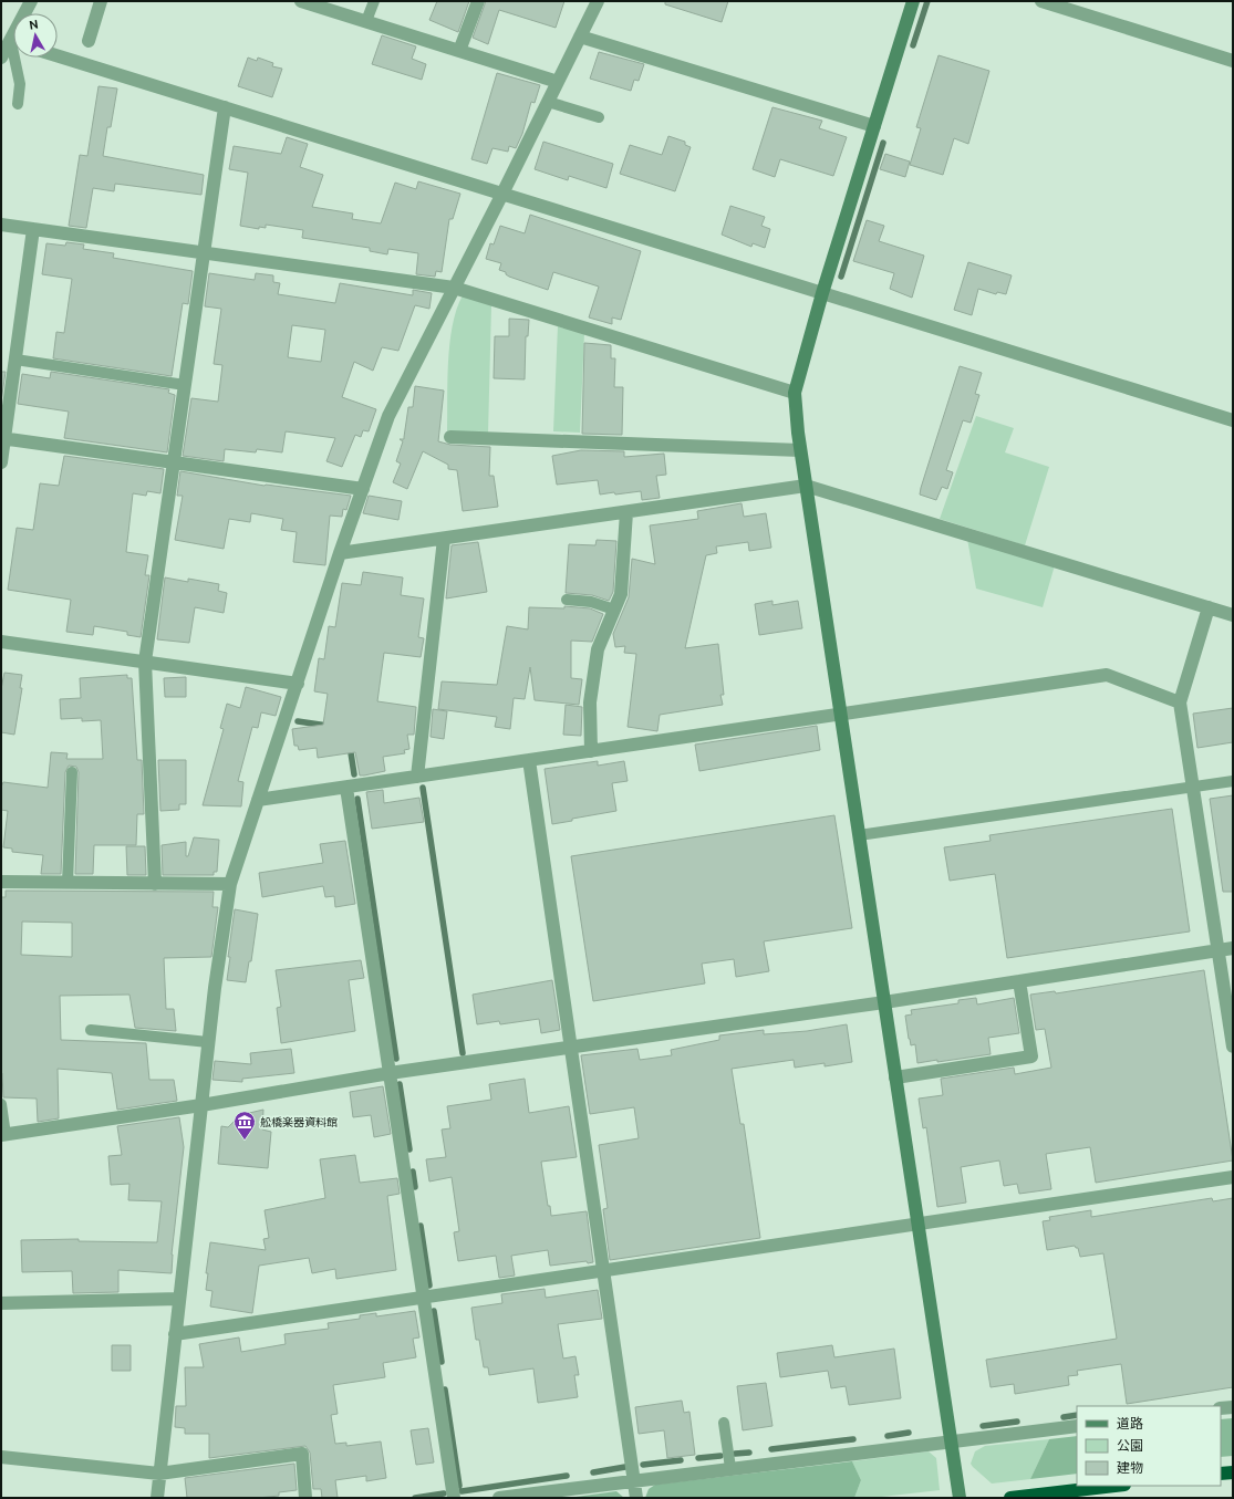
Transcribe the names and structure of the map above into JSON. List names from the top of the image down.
{
  "places": {
    "museum": ["舩橋楽器資料館"]
  },
  "legend": ["道路", "公園", "建物"],
  "north": "top"
}
